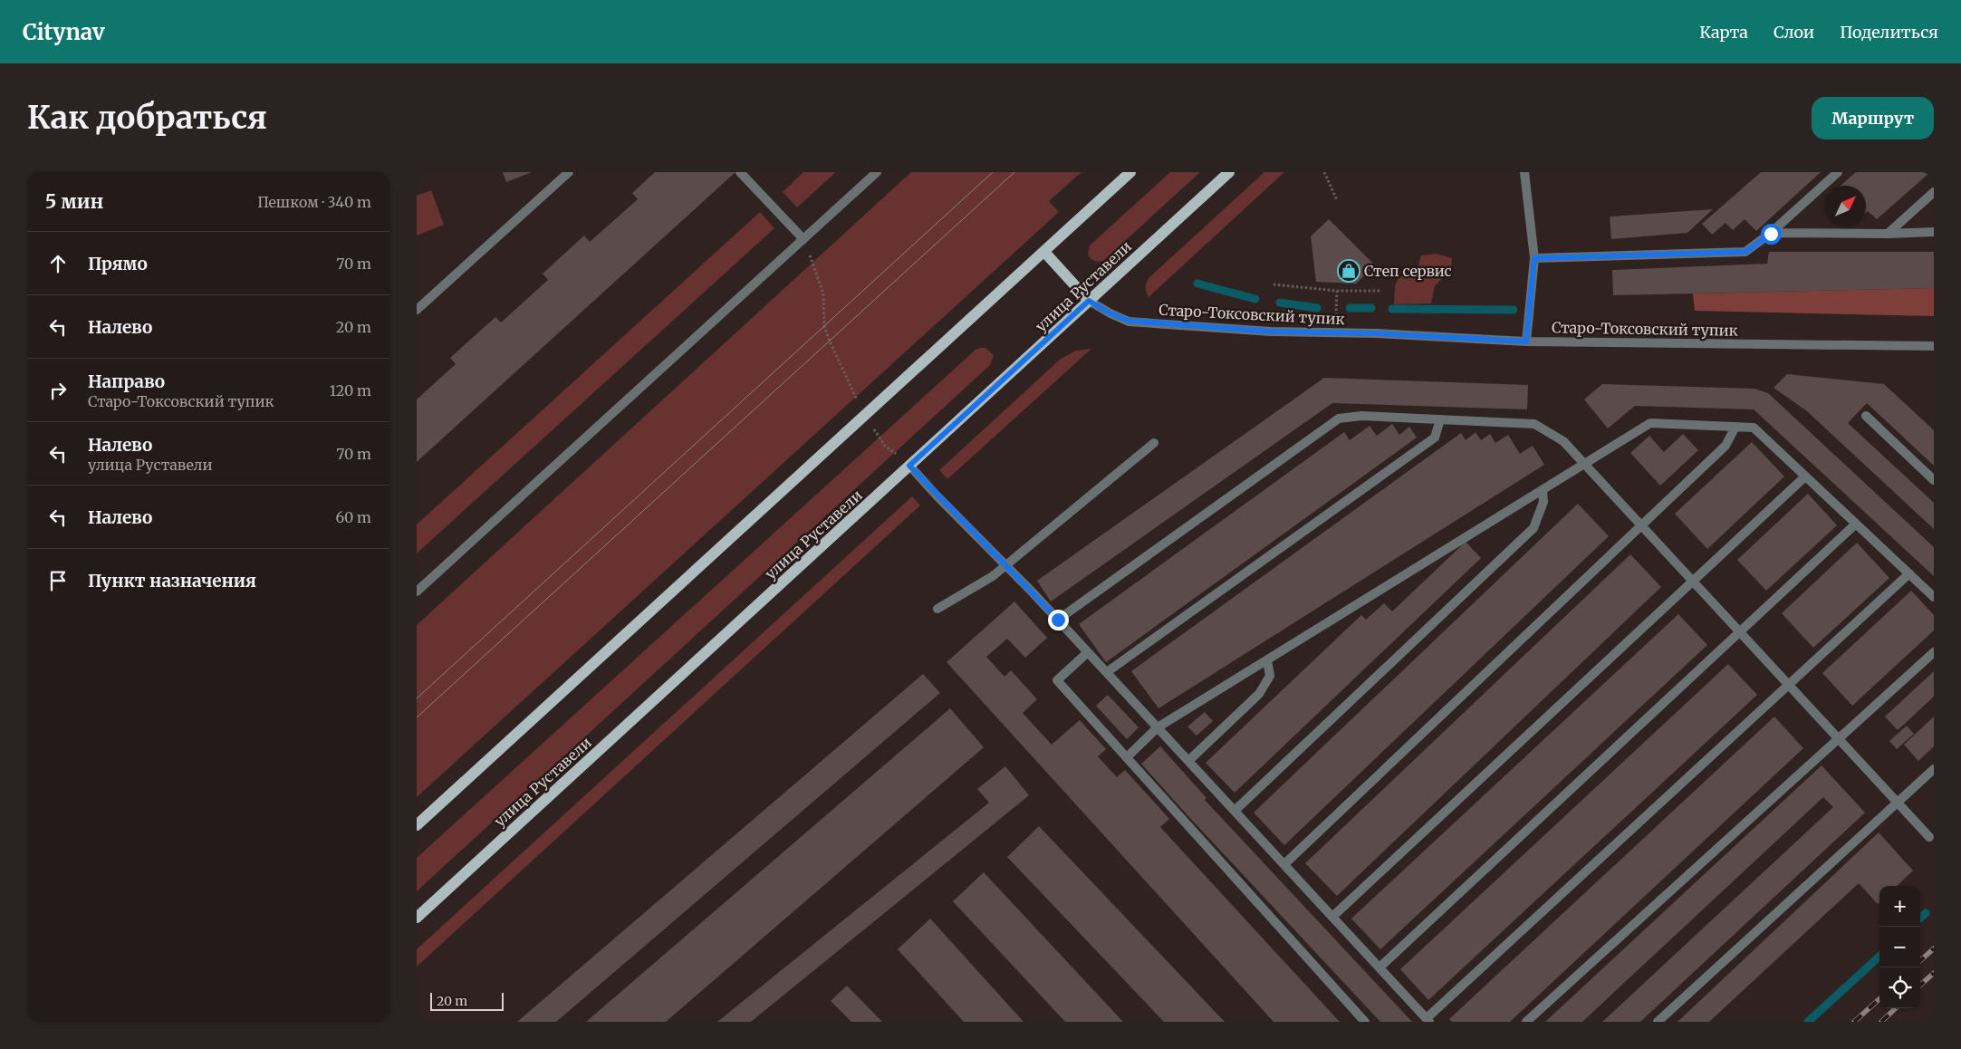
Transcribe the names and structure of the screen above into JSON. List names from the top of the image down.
{
  "streets": {
    "main road": ["улица Руставели"],
    "street": ["Старо-Токсовский тупик"]
  },
  "crossings": [
    ["улица Руставели", "Старо-Токсовский тупик"]
  ],
  "places": {
    "shop": ["Степ сервис"]
  },
  "scale_bar": "20 m",
  "north": "top right",
  "page": {
    "header": "Citynav",
    "nav": ["Карта", "Слои", "Поделиться"],
    "buttons": "Маршрут",
    "title": "Как добраться",
    "heading": ["5 мин", "Пешком · 340 m"],
    "list": [
      ["Прямо", "70 m"],
      ["Налево", "20 m"],
      ["Направо", "Старо-Токсовский тупик", "120 m"],
      ["Налево", "улица Руставели", "70 m"],
      ["Налево", "60 m"],
      "Пункт назначения"
    ],
    "map_buttons": ["+", "−"],
    "scale": "20 m"
  }
}
